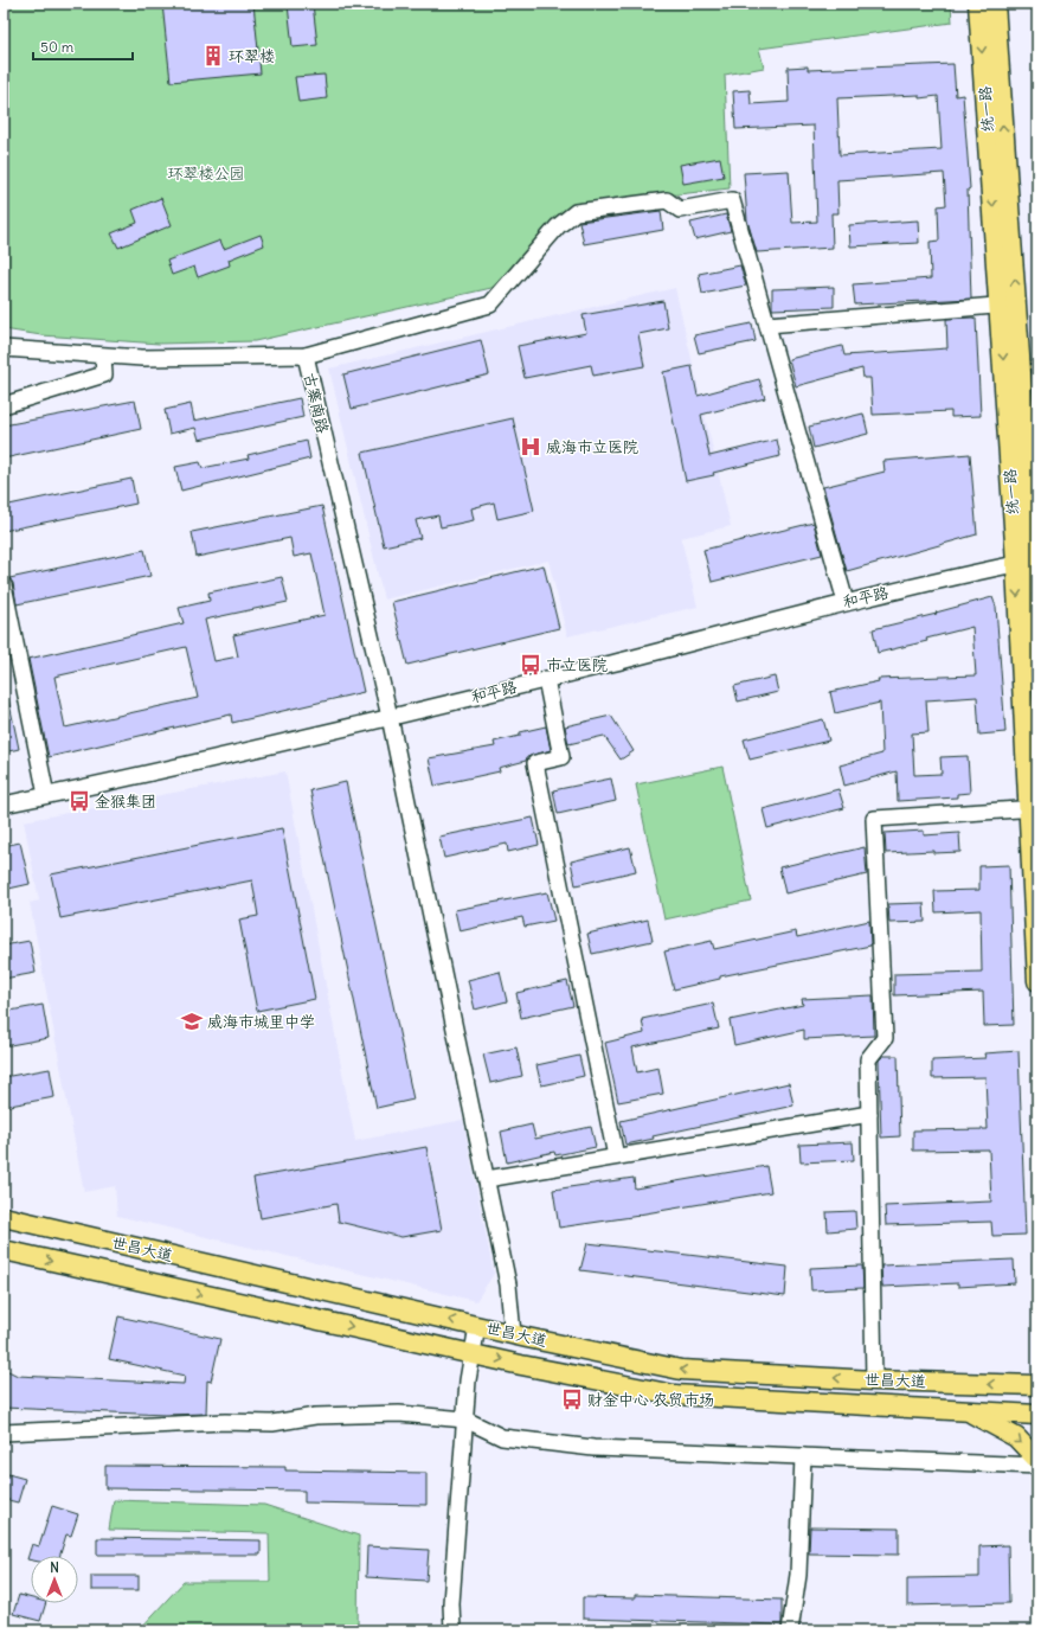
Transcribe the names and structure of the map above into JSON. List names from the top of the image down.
{
  "streets": {
    "main road": ["统一路", "世昌大道"],
    "street": ["古寨南路", "和平路"]
  },
  "crossings": [
    ["统一路", "和平路"],
    ["古寨南路", "和平路"],
    ["古寨南路", "世昌大道"]
  ],
  "parks": ["环翠楼公园"],
  "places": {
    "building": ["环翠楼"],
    "hospital": ["威海市立医院"],
    "bus stop": ["市立医院", "金猴集团", "财金中心 农贸市场"],
    "school or university": ["威海市城里中学"]
  },
  "scale_bar": "50 m",
  "north": "top"
}
